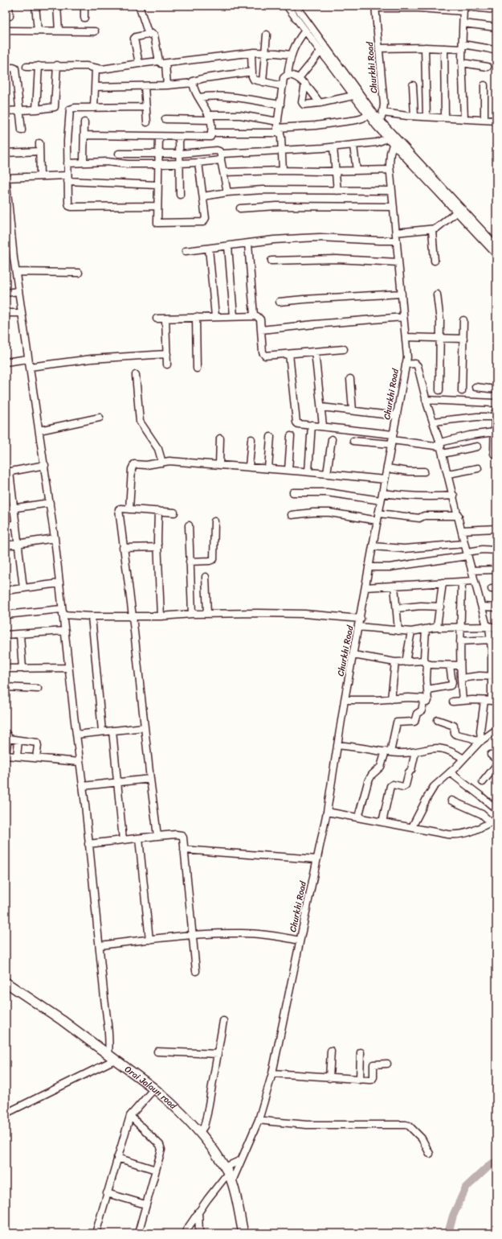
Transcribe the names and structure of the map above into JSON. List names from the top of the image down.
{
  "streets": {
    "main road": ["Orai Jalaun road"],
    "street": ["Churkhi Road"]
  },
  "crossings": [
    ["Churkhi Road", "Orai Jalaun road"]
  ]
}
